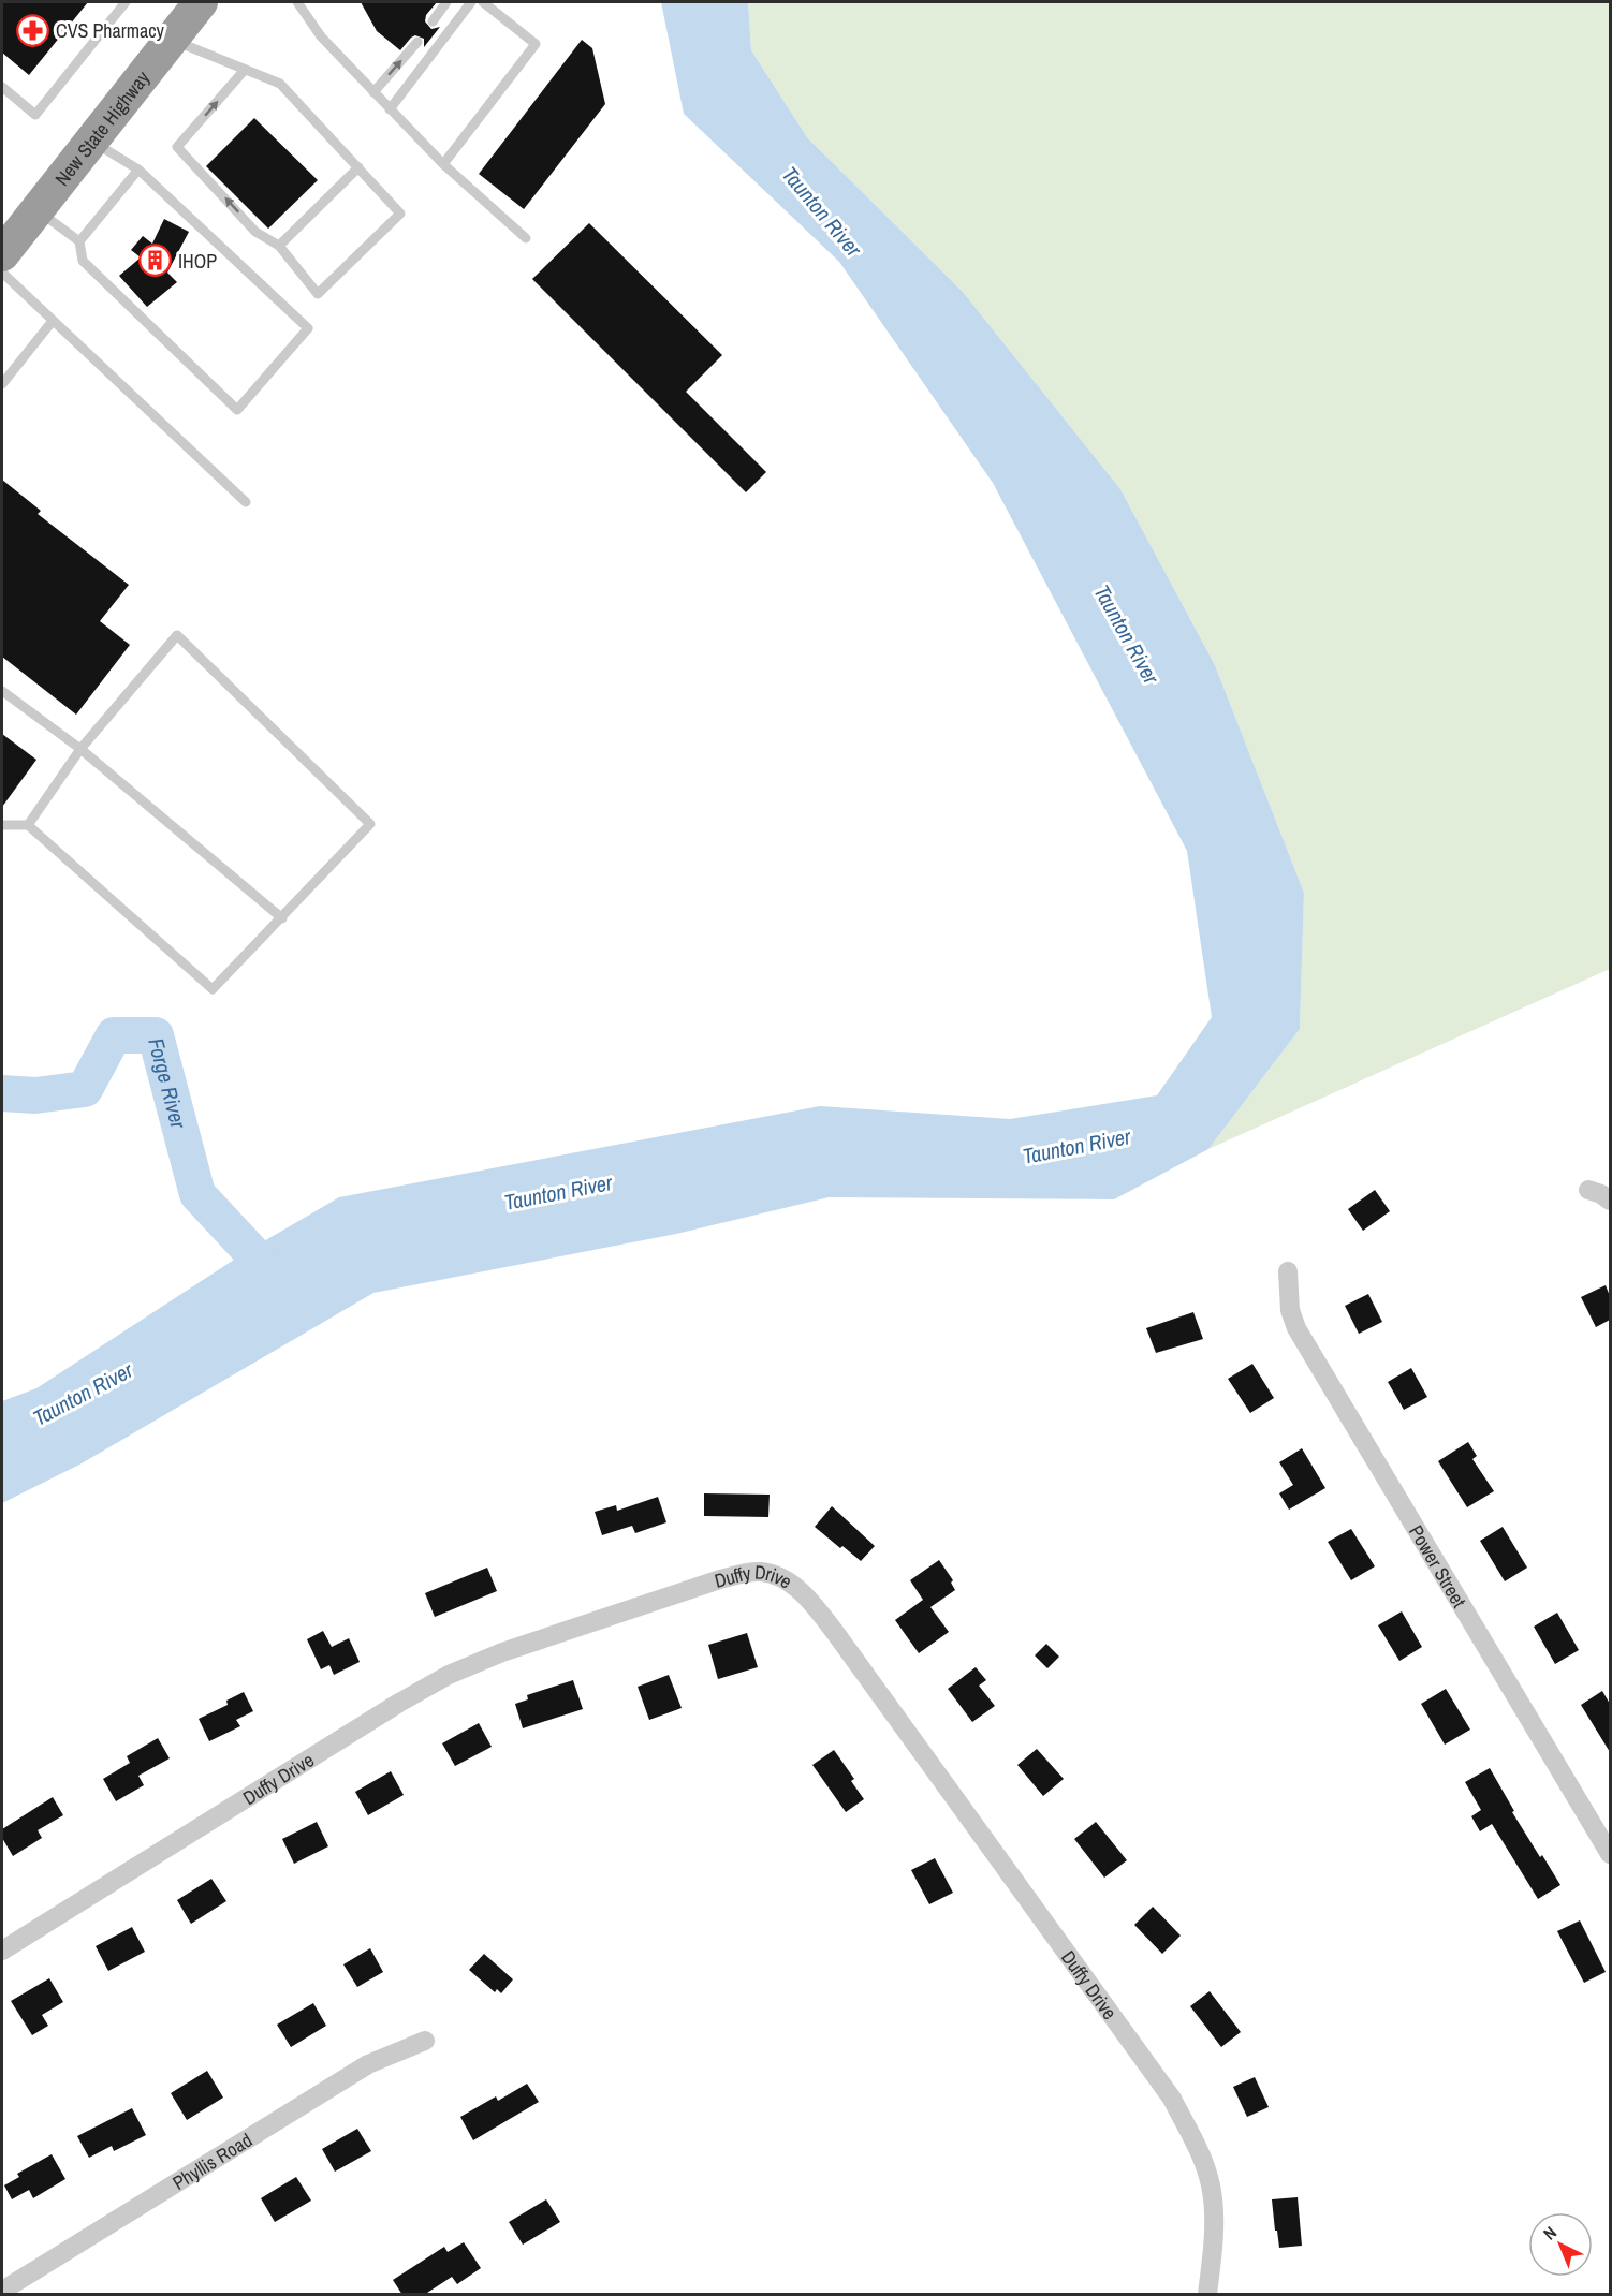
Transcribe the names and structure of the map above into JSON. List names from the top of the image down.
{
  "streets": {
    "highway": ["New State Highway"],
    "street": ["Power Street", "Duffy Drive", "Phyllis Road"]
  },
  "water": ["Taunton River", "Forge River"],
  "places": {
    "pharmacy": ["CVS Pharmacy"],
    "building": ["IHOP"]
  },
  "north": "top left"
}
